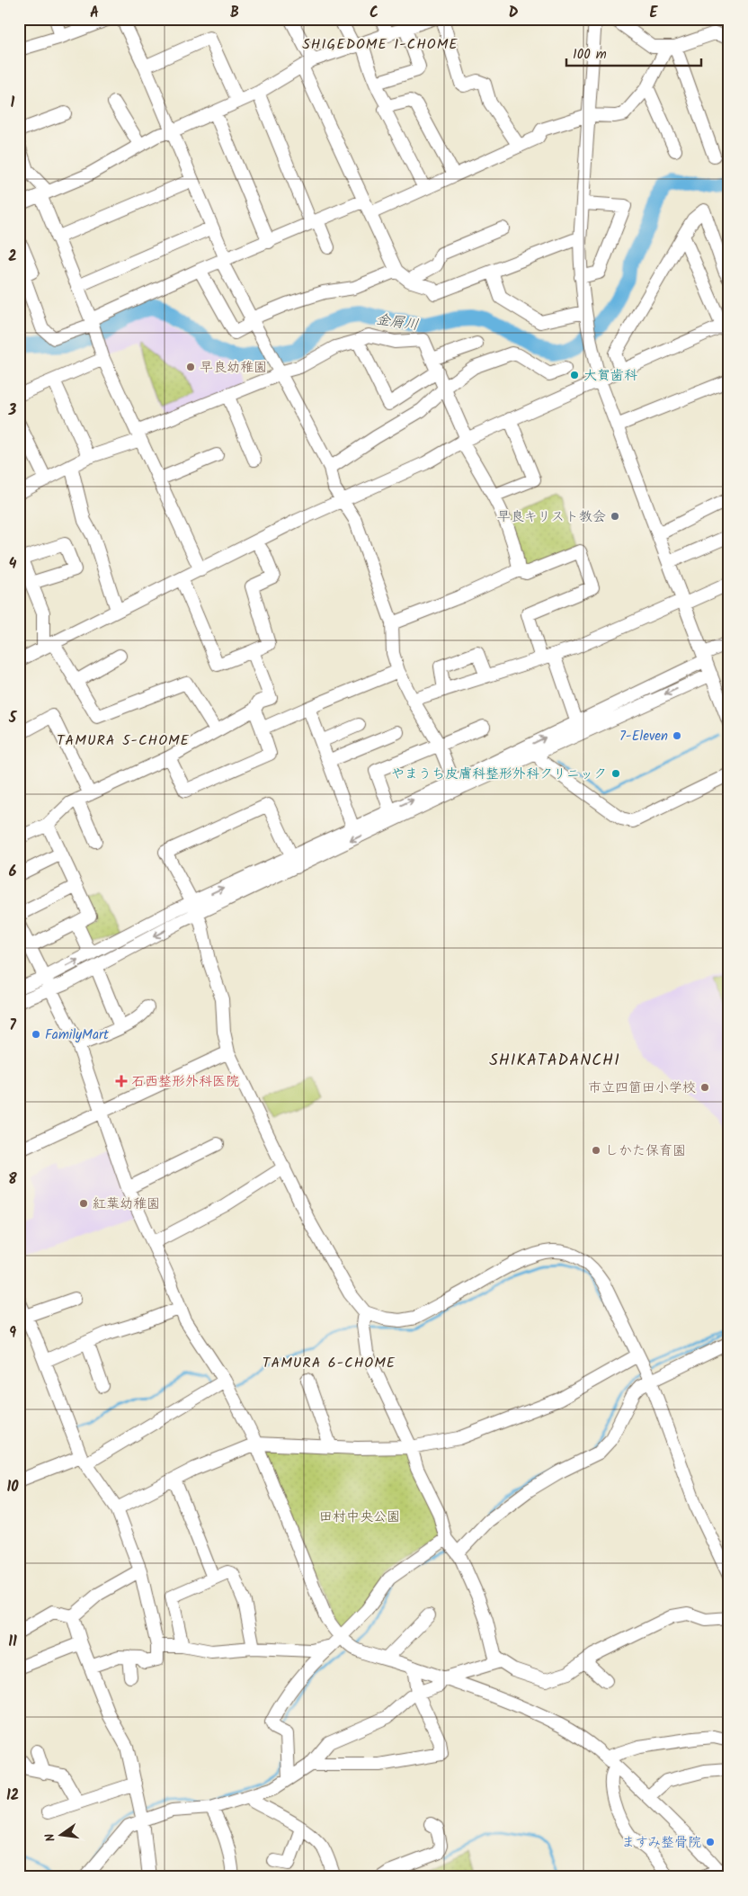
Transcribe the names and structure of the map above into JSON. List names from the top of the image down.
{
  "districts": [
    "SHIGEDOME 1-CHOME",
    "TAMURA 5-CHOME",
    "SHIKATADANCHI",
    "TAMURA 6-CHOME"
  ],
  "water": ["金屑川"],
  "parks": ["田村中央公園"],
  "places": {
    "other": [
      "早良幼稚園",
      "大賀歯科",
      "早良キリスト教会",
      "7-Eleven",
      "やまうち皮膚科整形外科クリニック",
      "FamilyMart",
      "市立四箇田小学校",
      "しかた保育園",
      "紅葉幼稚園",
      "ますみ整骨院"
    ],
    "health": ["石西整形外科医院"]
  },
  "scale_bar": "100 m",
  "north": "left",
  "grid": {
    "columns": [
      "A",
      "B",
      "C",
      "D",
      "E"
    ],
    "rows": [
      "1",
      "2",
      "3",
      "4",
      "5",
      "6",
      "7",
      "8",
      "9",
      "10",
      "11",
      "12"
    ]
  }
}
